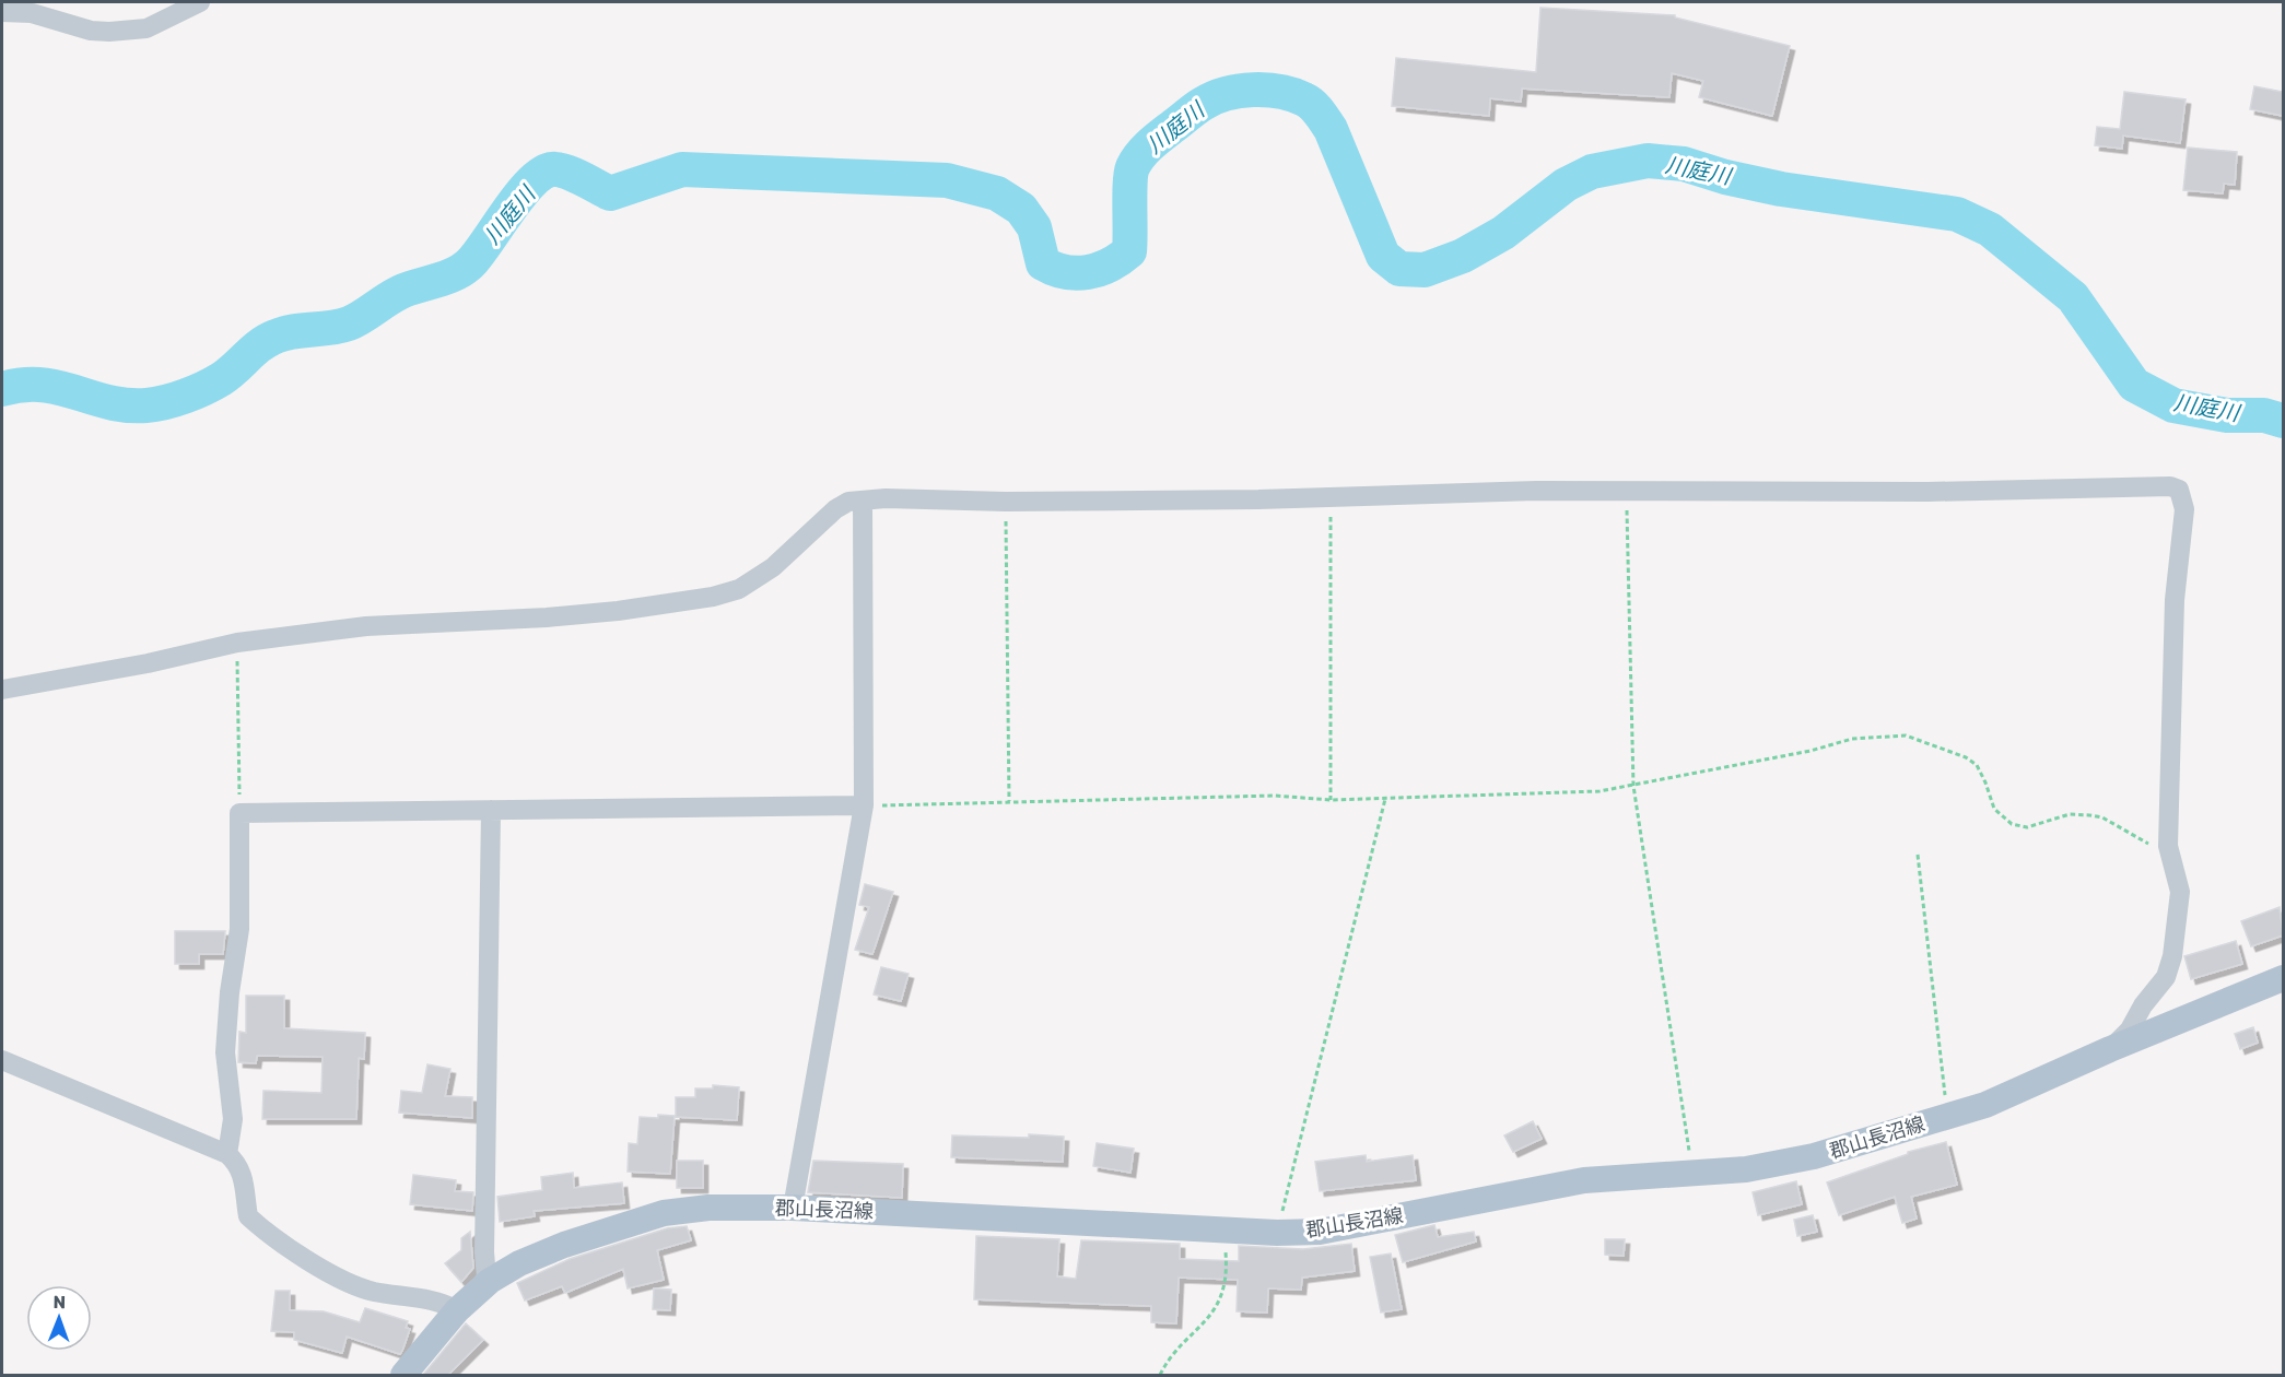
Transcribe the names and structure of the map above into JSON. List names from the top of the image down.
{
  "streets": {
    "main road": ["郡山長沼線"]
  },
  "water": ["川庭川"],
  "north": "top"
}
